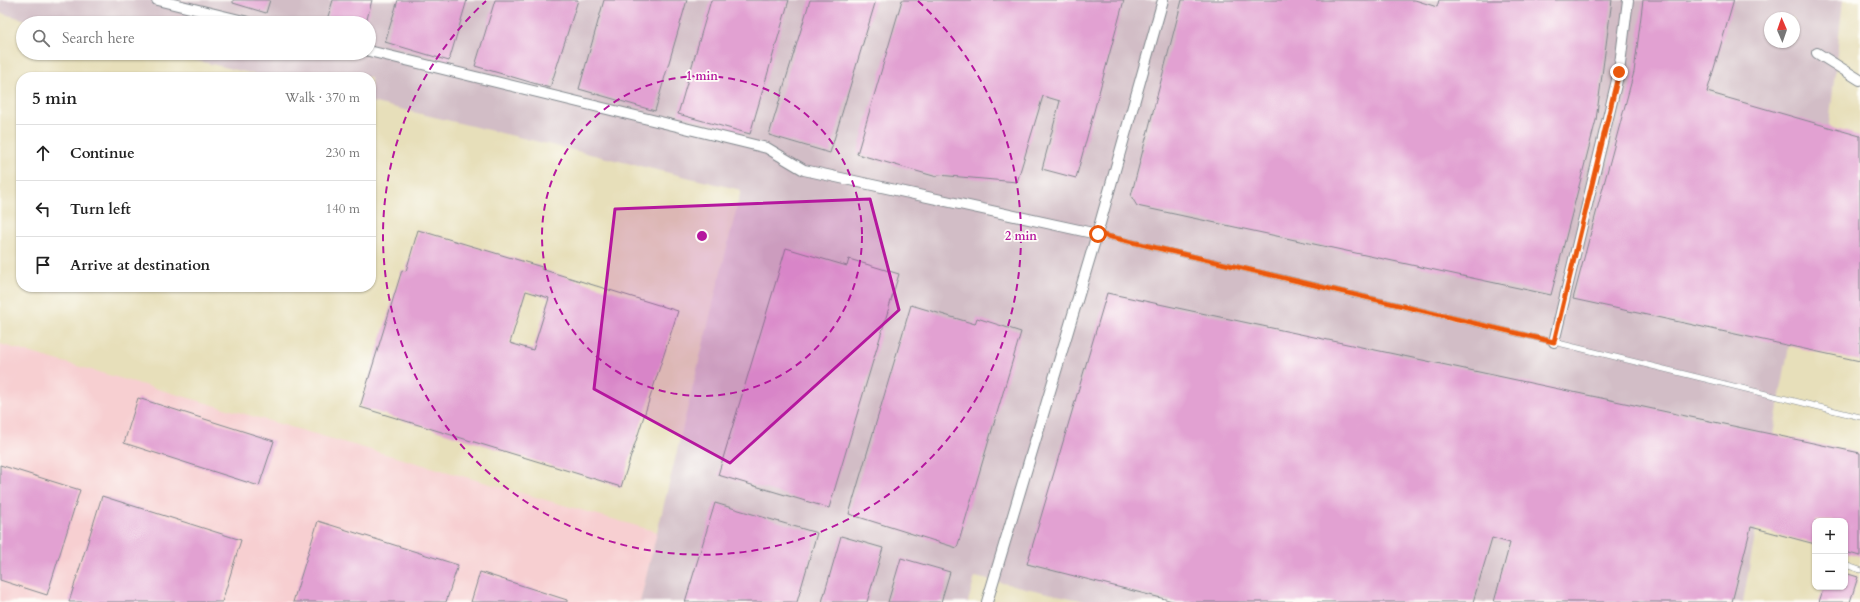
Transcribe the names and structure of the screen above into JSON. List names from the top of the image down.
{
  "north": "top",
  "page": {
    "search": "Search here",
    "heading": ["5 min", "Walk · 370 m"],
    "list": [
      ["Continue", "230 m"],
      ["Turn left", "140 m"],
      "Arrive at destination"
    ],
    "map_buttons": ["+", "−"]
  },
  "rings": ["1 min", "2 min"]
}
